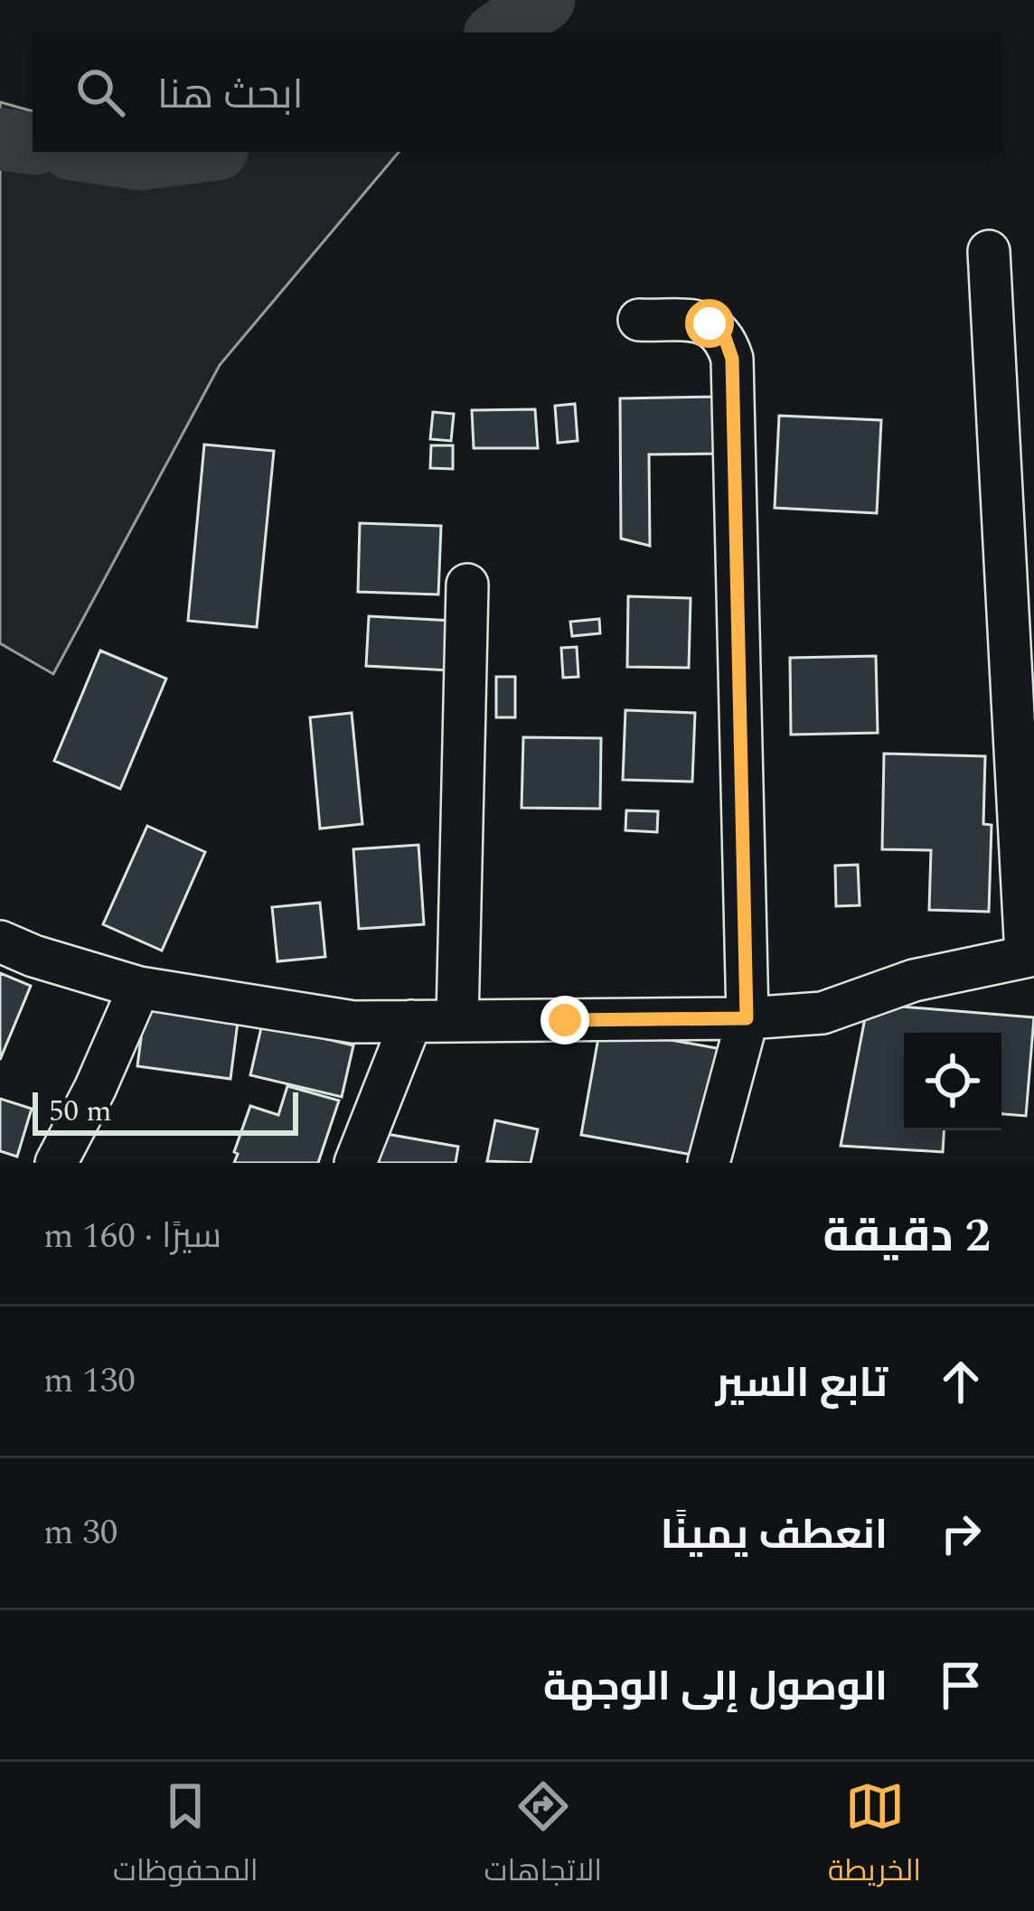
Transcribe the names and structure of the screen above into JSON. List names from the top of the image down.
{
  "scale_bar": "50 m",
  "page": {
    "search": "ابحث هنا",
    "scale": "50 m",
    "heading": ["2 دقيقة", "سيرًا · 160 m"],
    "list": [
      ["تابع السير", "130 m"],
      ["انعطف يمينًا", "30 m"],
      "الوصول إلى الوجهة"
    ],
    "nav": ["الخريطة", "الاتجاهات", "المحفوظات"]
  }
}
